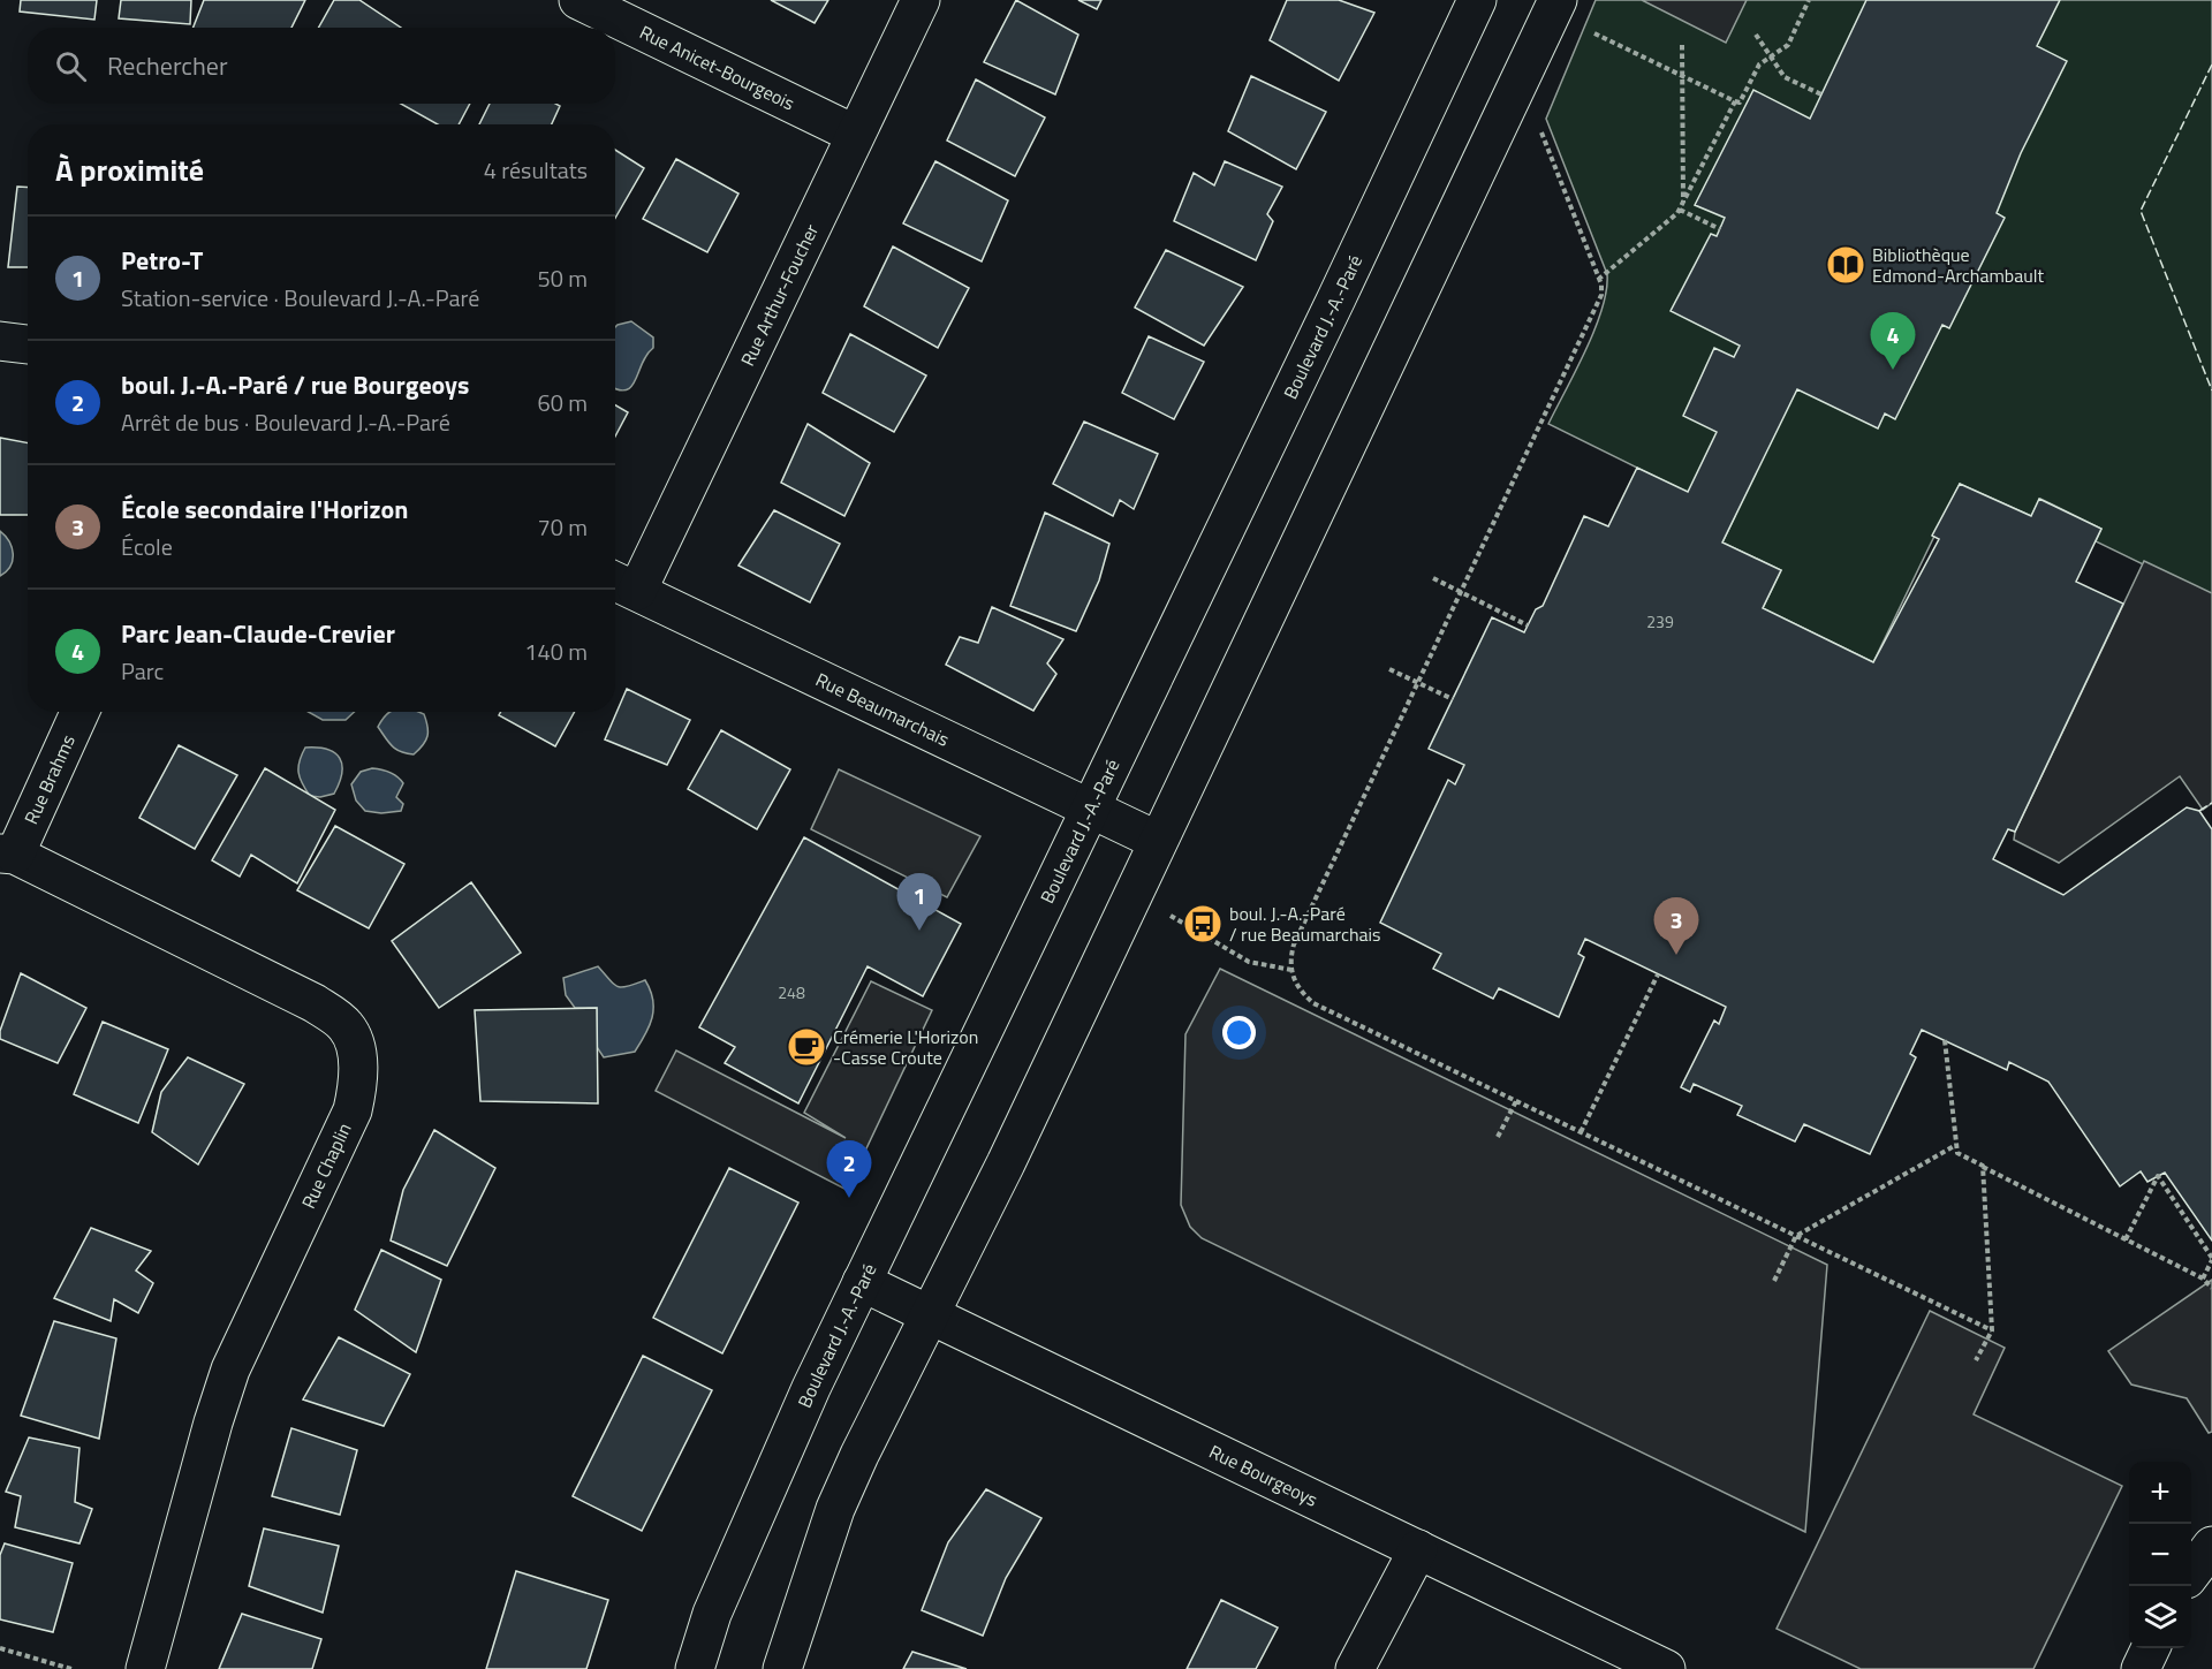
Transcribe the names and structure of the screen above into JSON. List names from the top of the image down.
{
  "streets": {
    "street": [
      "Rue Anicet-Bourgeois",
      "Rue Arthur-Foucher",
      "Boulevard J.-A.-Paré",
      "Rue Beaumarchais",
      "Rue Brahms",
      "Rue Chaplin",
      "Rue Bourgeoys"
    ]
  },
  "crossings": [
    ["Rue Anicet-Bourgeois", "Rue Arthur-Foucher"],
    ["Rue Arthur-Foucher", "Rue Beaumarchais"],
    ["Boulevard J.-A.-Paré", "Rue Beaumarchais"],
    ["Boulevard J.-A.-Paré", "Rue Bourgeoys"],
    ["Rue Brahms", "Rue Chaplin"]
  ],
  "places": {
    "library": ["Bibliothèque Edmond-Archambault"],
    "bus stop": ["boul. J.-A.-Paré / rue Beaumarchais"],
    "cafe": ["Crémerie L'Horizon -Casse Croute"]
  },
  "house_numbers": ["239", "248"],
  "page": {
    "search": "Rechercher",
    "heading": ["À proximité", "4 résultats"],
    "list": [
      {
        "mark": "1",
        "name": "Petro-T",
        "note": "Station-service · Boulevard J.-A.-Paré",
        "value": "50 m"
      },
      {
        "mark": "2",
        "name": "boul. J.-A.-Paré / rue Bourgeoys",
        "note": "Arrêt de bus · Boulevard J.-A.-Paré",
        "value": "60 m"
      },
      {
        "mark": "3",
        "name": "École secondaire l'Horizon",
        "note": "École",
        "value": "70 m"
      },
      {
        "mark": "4",
        "name": "Parc Jean-Claude-Crevier",
        "note": "Parc",
        "value": "140 m"
      }
    ],
    "pins": [
      "4",
      "1",
      "3",
      "2"
    ],
    "map_buttons": ["+", "−"]
  }
}
